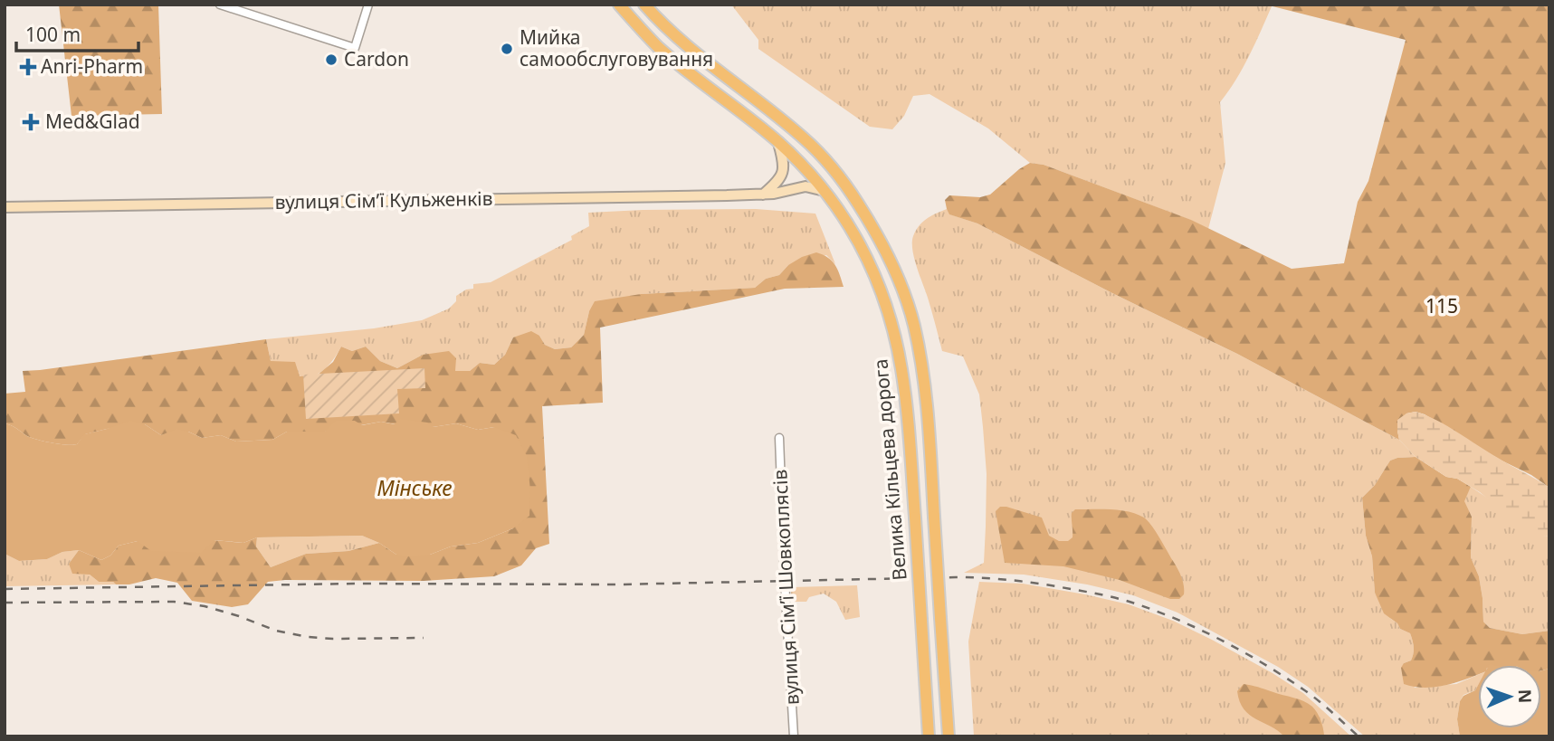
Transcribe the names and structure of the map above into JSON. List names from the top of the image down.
{
  "streets": {
    "main road": ["вулиця Сімʼї Кульженків", "Велика Кільцева дорога"],
    "street": ["вулиця Сімʼї Шовкоплясів"]
  },
  "crossings": [
    ["вулиця Сімʼї Кульженків", "Велика Кільцева дорога"]
  ],
  "water": ["Мінське"],
  "parks": ["115"],
  "places": {
    "other": ["Мийка самообслуговування", "Cardon"],
    "health": ["Anri-Pharm", "Med&Glad"]
  },
  "scale_bar": "100 m",
  "north": "right"
}
